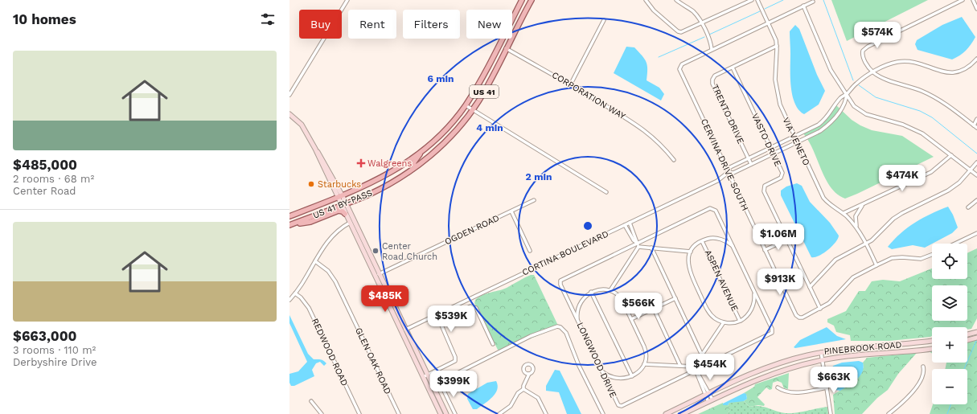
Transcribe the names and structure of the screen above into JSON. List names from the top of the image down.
{
  "streets": {
    "main road": ["US 41", "US 41 BY-PASS"],
    "street": [
      "CORPORATION WAY",
      "TRENTO DRIVE",
      "VASTO DRIVE",
      "VIA VENETO",
      "CERVINA DRIVE SOUTH",
      "OGDEN ROAD",
      "CORTINA BOULEVARD",
      "ASPEN AVENUE",
      "PINEBROOK ROAD",
      "REDWOOD ROAD",
      "LONGWOOD DRIVE",
      "GLEN OAK ROAD"
    ]
  },
  "crossings": [
    ["CORPORATION WAY", "US 41 BY-PASS"],
    ["TRENTO DRIVE", "VASTO DRIVE"],
    ["TRENTO DRIVE", "VIA VENETO"],
    ["TRENTO DRIVE", "CORTINA BOULEVARD"],
    ["VASTO DRIVE", "CERVINA DRIVE SOUTH"],
    ["VASTO DRIVE", "CORTINA BOULEVARD"],
    ["VIA VENETO", "CERVINA DRIVE SOUTH"],
    ["VIA VENETO", "CORTINA BOULEVARD"],
    ["CERVINA DRIVE SOUTH", "CORTINA BOULEVARD"]
  ],
  "places": {
    "health": ["Walgreens"],
    "other": ["Starbucks", "Center Road Church"]
  },
  "page": {
    "heading": "10 homes",
    "chip": [
      "Buy",
      "Rent",
      "Filters",
      "New"
    ],
    "price": [
      "$574K",
      "$474K",
      "$1.06M",
      "$913K",
      "$485K",
      "$566K",
      "$539K",
      "$454K",
      "$663K",
      "$399K"
    ],
    "list": [
      {
        "name": "$485,000",
        "note": "2 rooms · 68 m² · Center Road"
      },
      {
        "name": "$663,000",
        "note": "3 rooms · 110 m² · Derbyshire Drive"
      }
    ],
    "map_buttons": ["+", "−"]
  },
  "rings": ["6 min", "4 min", "2 min"]
}
